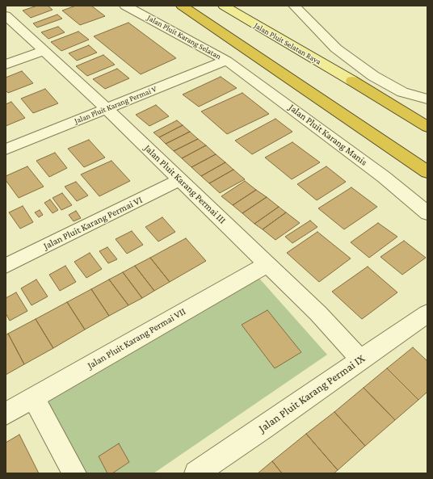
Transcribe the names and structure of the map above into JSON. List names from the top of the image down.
{
  "streets": {
    "main road": ["Jalan Pluit Selatan Raya"],
    "street": [
      "Jalan Pluit Karang Selatan",
      "Jalan Pluit Karang Permai V",
      "Jalan Pluit Karang Manis",
      "Jalan Pluit Karang Permai III",
      "Jalan Pluit Karang Permai VI",
      "Jalan Pluit Karang Permai VII",
      "Jalan Pluit Karang Permai IX"
    ]
  },
  "crossings": [
    ["Jalan Pluit Karang Selatan", "Jalan Pluit Karang Permai V"],
    ["Jalan Pluit Karang Selatan", "Jalan Pluit Karang Manis"],
    ["Jalan Pluit Karang Permai V", "Jalan Pluit Karang Manis"],
    ["Jalan Pluit Karang Permai V", "Jalan Pluit Karang Permai III"],
    ["Jalan Pluit Karang Permai III", "Jalan Pluit Karang Permai VI"],
    ["Jalan Pluit Karang Permai III", "Jalan Pluit Karang Permai VII"],
    ["Jalan Pluit Karang Permai III", "Jalan Pluit Karang Permai IX"]
  ]
}
